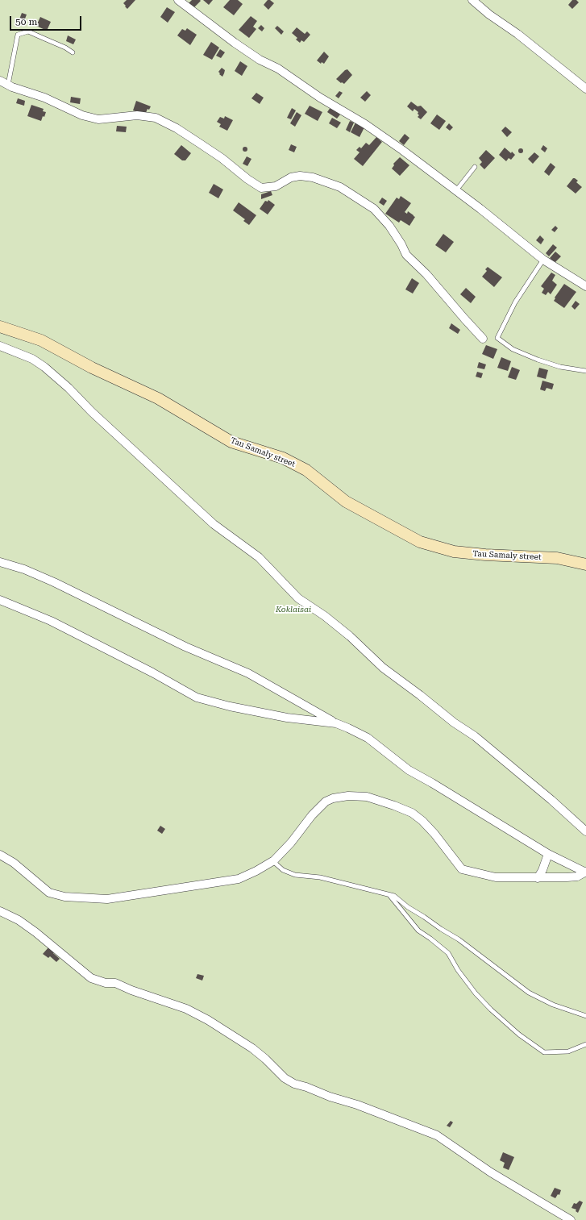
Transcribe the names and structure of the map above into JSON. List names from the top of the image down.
{
  "streets": {
    "street": ["Tau Samaly street"]
  },
  "parks": ["Koklaisai"],
  "scale_bar": "50 m"
}
